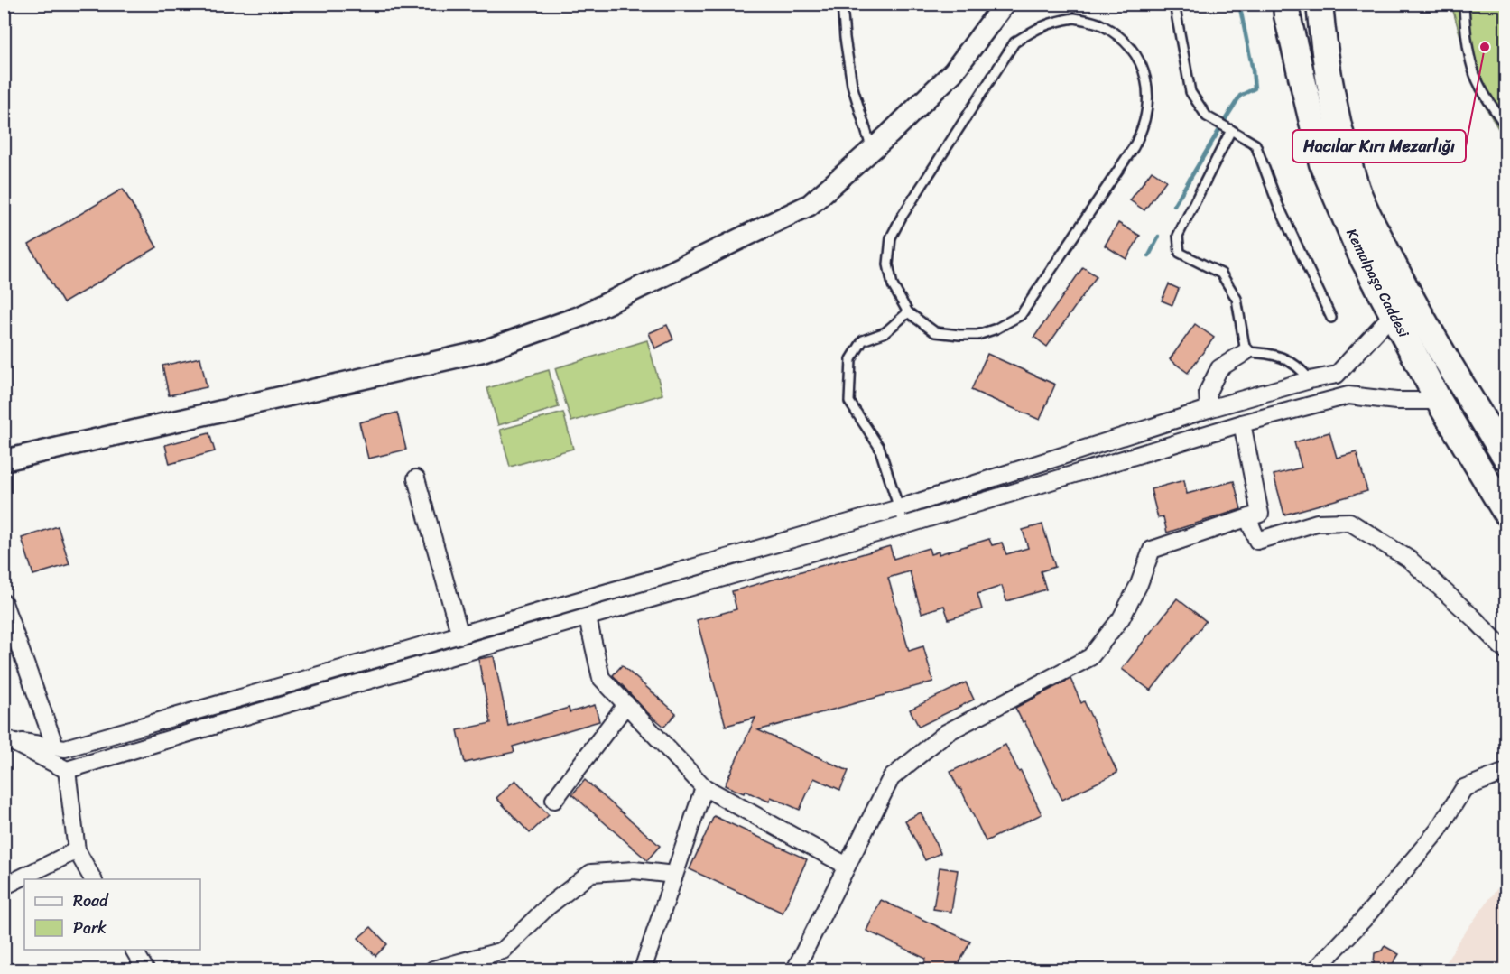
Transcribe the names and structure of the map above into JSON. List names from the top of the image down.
{
  "streets": {
    "main road": ["Kemalpaşa Caddesi"]
  },
  "places": ["Hacılar Kırı Mezarlığı"],
  "legend": ["Road", "Park"]
}
